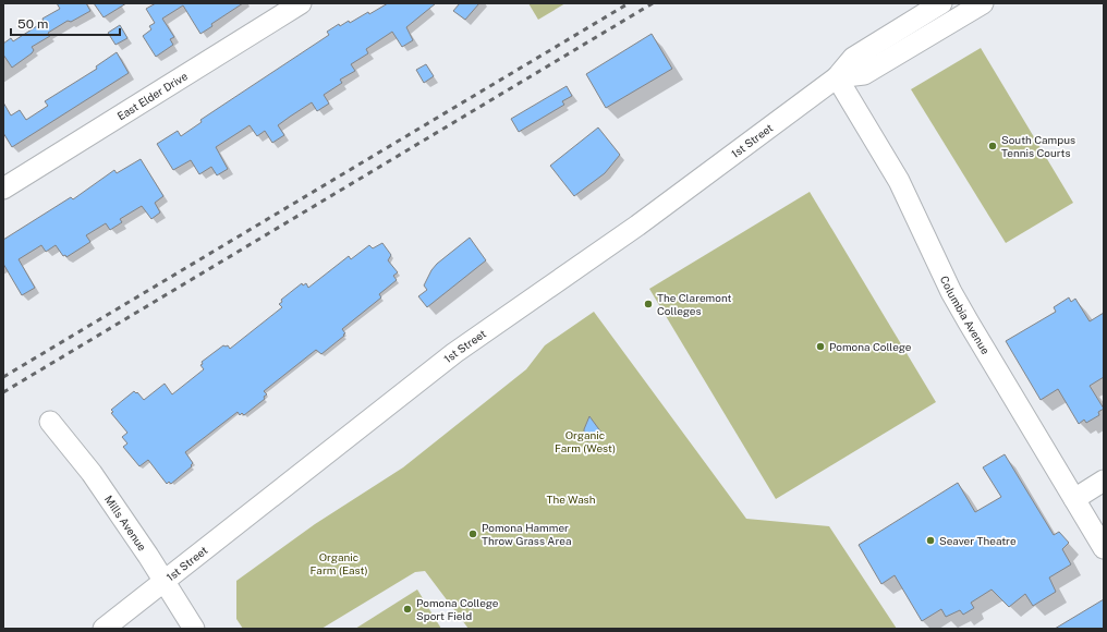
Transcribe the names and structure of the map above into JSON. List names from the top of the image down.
{
  "streets": {
    "street": [
      "East Elder Drive",
      "1st Street",
      "Columbia Avenue",
      "Mills Avenue"
    ]
  },
  "crossings": [
    ["1st Street", "Columbia Avenue"],
    ["1st Street", "Mills Avenue"]
  ],
  "parks": ["Organic Farm (West)", "The Wash", "Organic Farm (East)"],
  "places": [
    "South Campus Tennis Courts",
    "The Claremont Colleges",
    "Pomona College",
    "Pomona Hammer Throw Grass Area",
    "Seaver Theatre",
    "Pomona College Sport Field"
  ],
  "scale_bar": "50 m"
}
